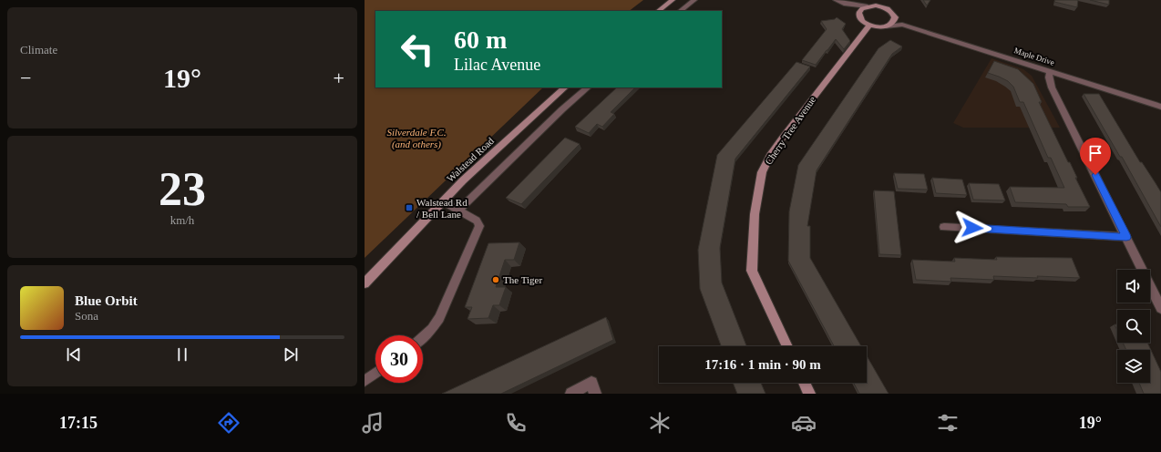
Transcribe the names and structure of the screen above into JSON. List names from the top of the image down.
{
  "streets": {
    "street": ["Maple Drive", "Cherry Tree Avenue", "Walstead Road"]
  },
  "crossings": [
    ["Maple Drive", "Cherry Tree Avenue"]
  ],
  "parks": ["Silverdale F.C. (and others)"],
  "places": {
    "transit": ["Walstead Rd / Bell Lane"],
    "other": ["The Tiger"]
  },
  "page": {
    "tile": [
      "Climate",
      ["23", "km/h"]
    ],
    "turn": ["60 m", "Lilac Avenue"],
    "heat": ["−", "19°", "+"],
    "song": ["Blue Orbit", "Sona"],
    "limit": "30",
    "trip": "17:16 · 1 min · 90 m",
    "tabs": ["17:15", "19°"]
  }
}
